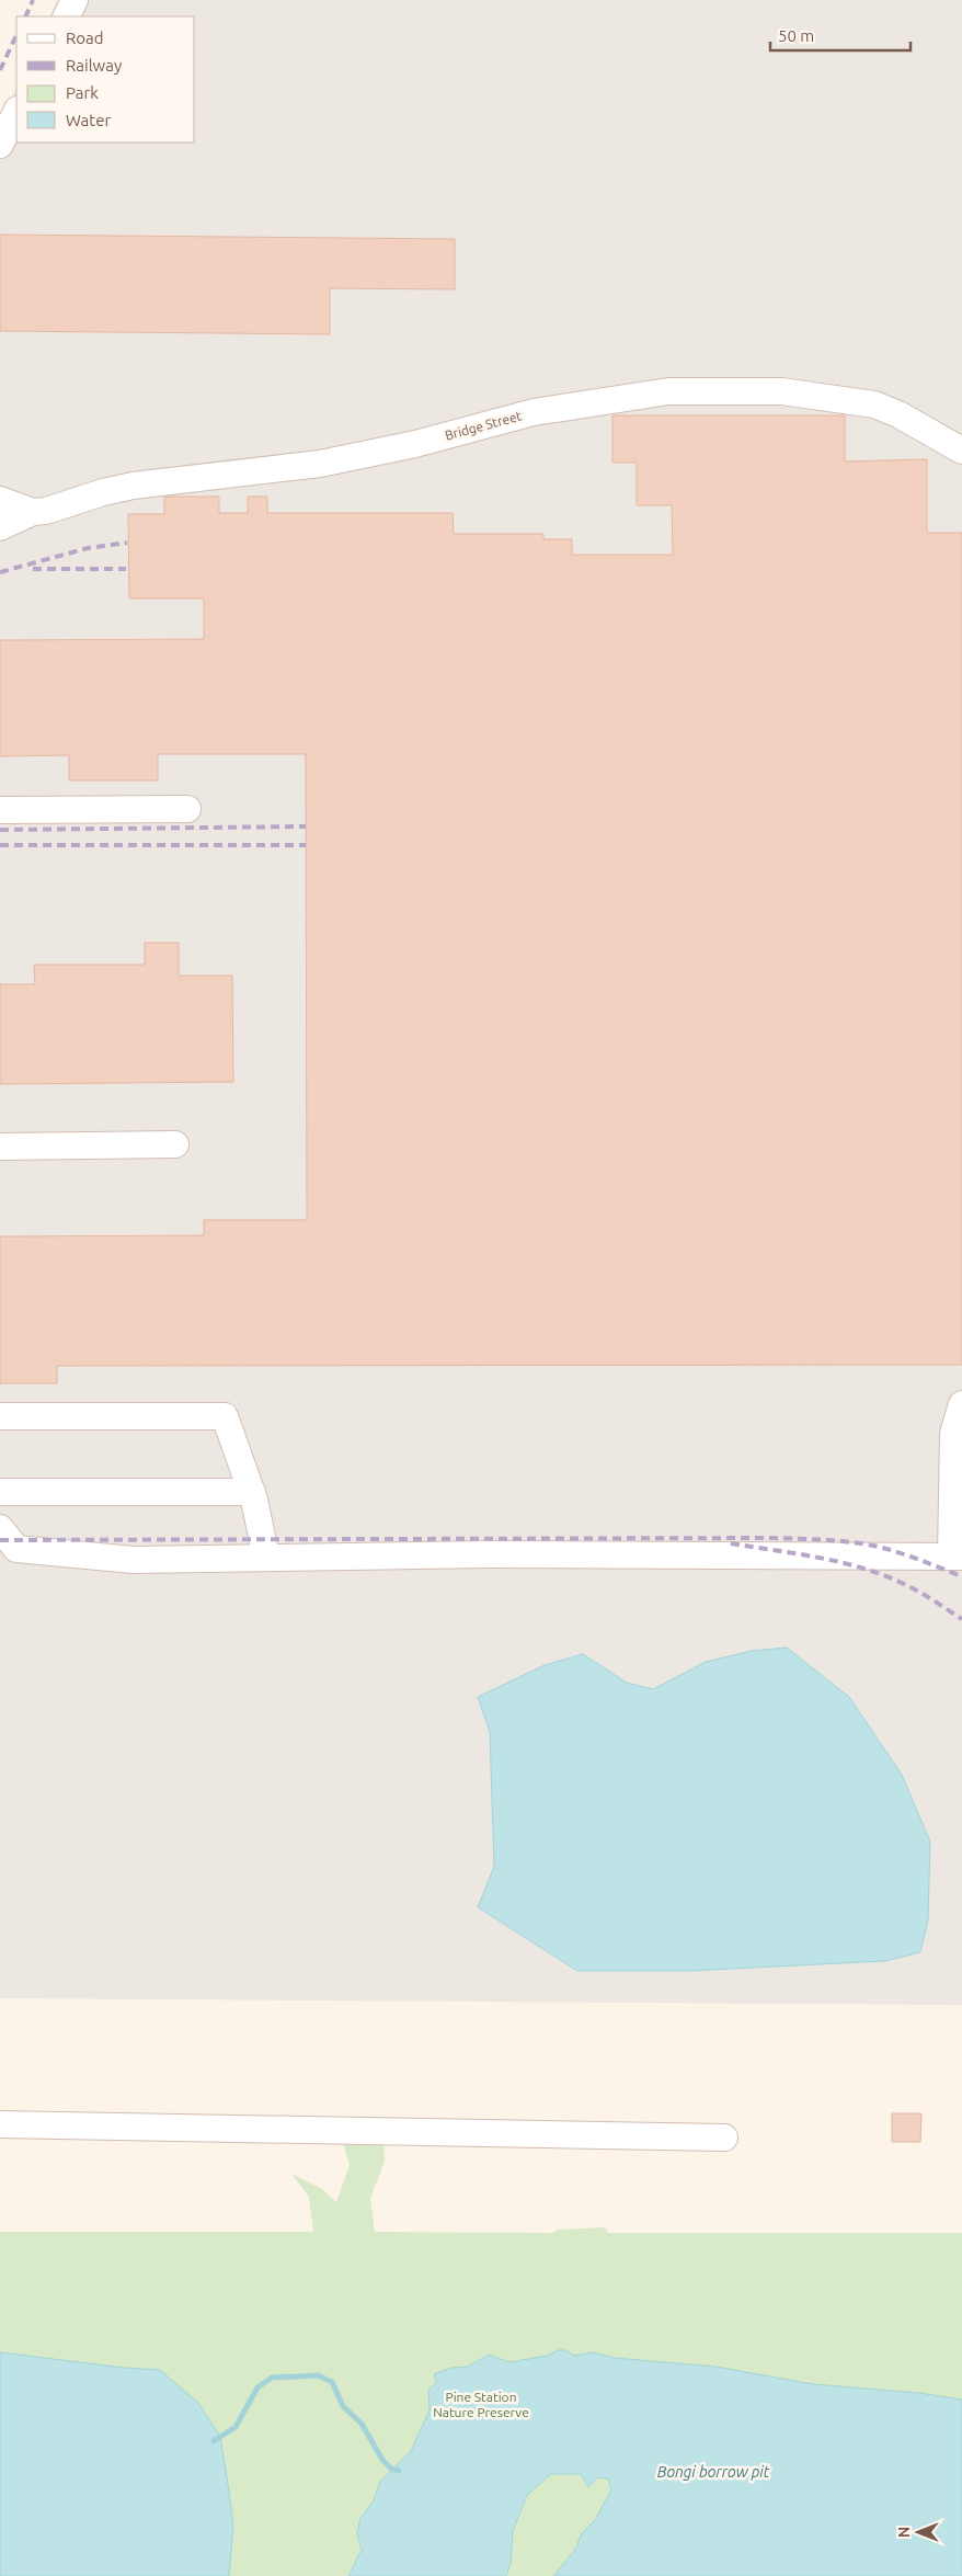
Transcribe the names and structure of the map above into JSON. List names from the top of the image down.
{
  "streets": {
    "lane": ["Bridge Street"]
  },
  "water": ["Bongi borrow pit"],
  "parks": ["Pine Station Nature Preserve"],
  "legend": [
    "Road",
    "Railway",
    "Park",
    "Water"
  ],
  "scale_bar": "50 m",
  "north": "left"
}
